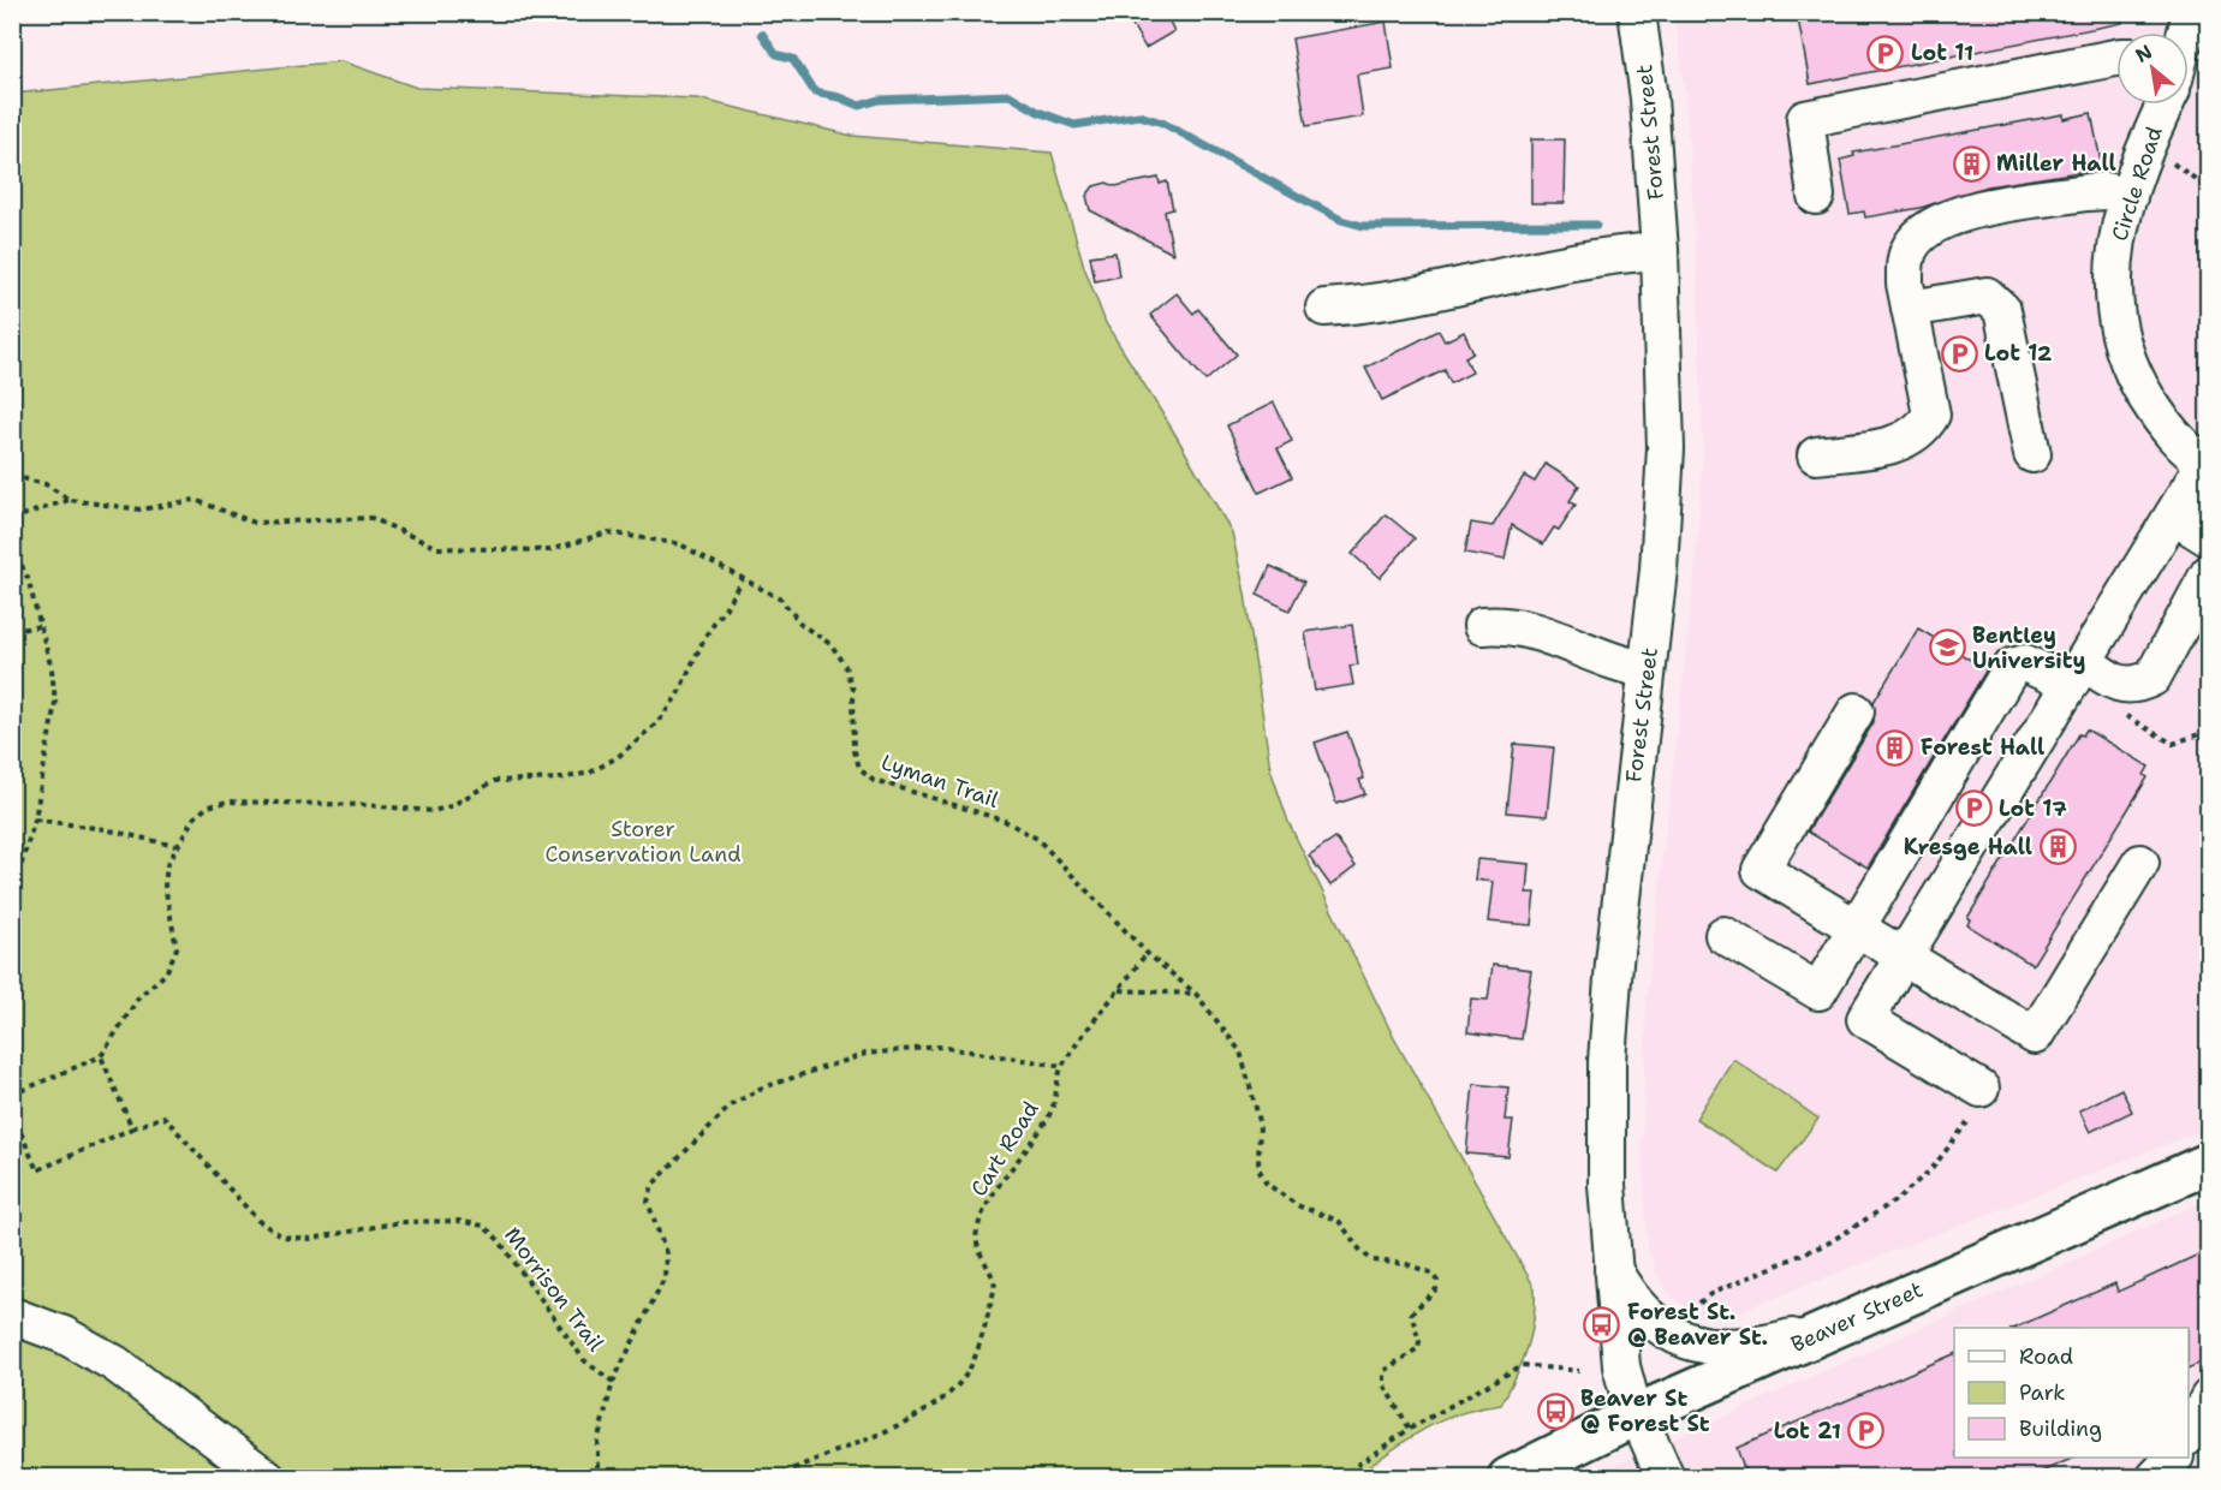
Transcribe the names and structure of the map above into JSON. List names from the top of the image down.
{
  "streets": {
    "main road": ["Beaver Street"],
    "street": ["Forest Street", "Circle Road"],
    "path": ["Lyman Trail", "Cart Road", "Morrison Trail"]
  },
  "crossings": [
    ["Forest Street", "Beaver Street"],
    ["Lyman Trail", "Cart Road"]
  ],
  "parks": ["Storer Conservation Land"],
  "places": {
    "parking": [
      "Lot 11",
      "Lot 12",
      "Lot 17",
      "Lot 21"
    ],
    "building": ["Miller Hall", "Forest Hall", "Kresge Hall"],
    "school or university": ["Bentley University"],
    "bus stop": ["Forest St. @ Beaver St.", "Beaver St @ Forest St"]
  },
  "legend": ["Road", "Park", "Building"],
  "north": "top left"
}
